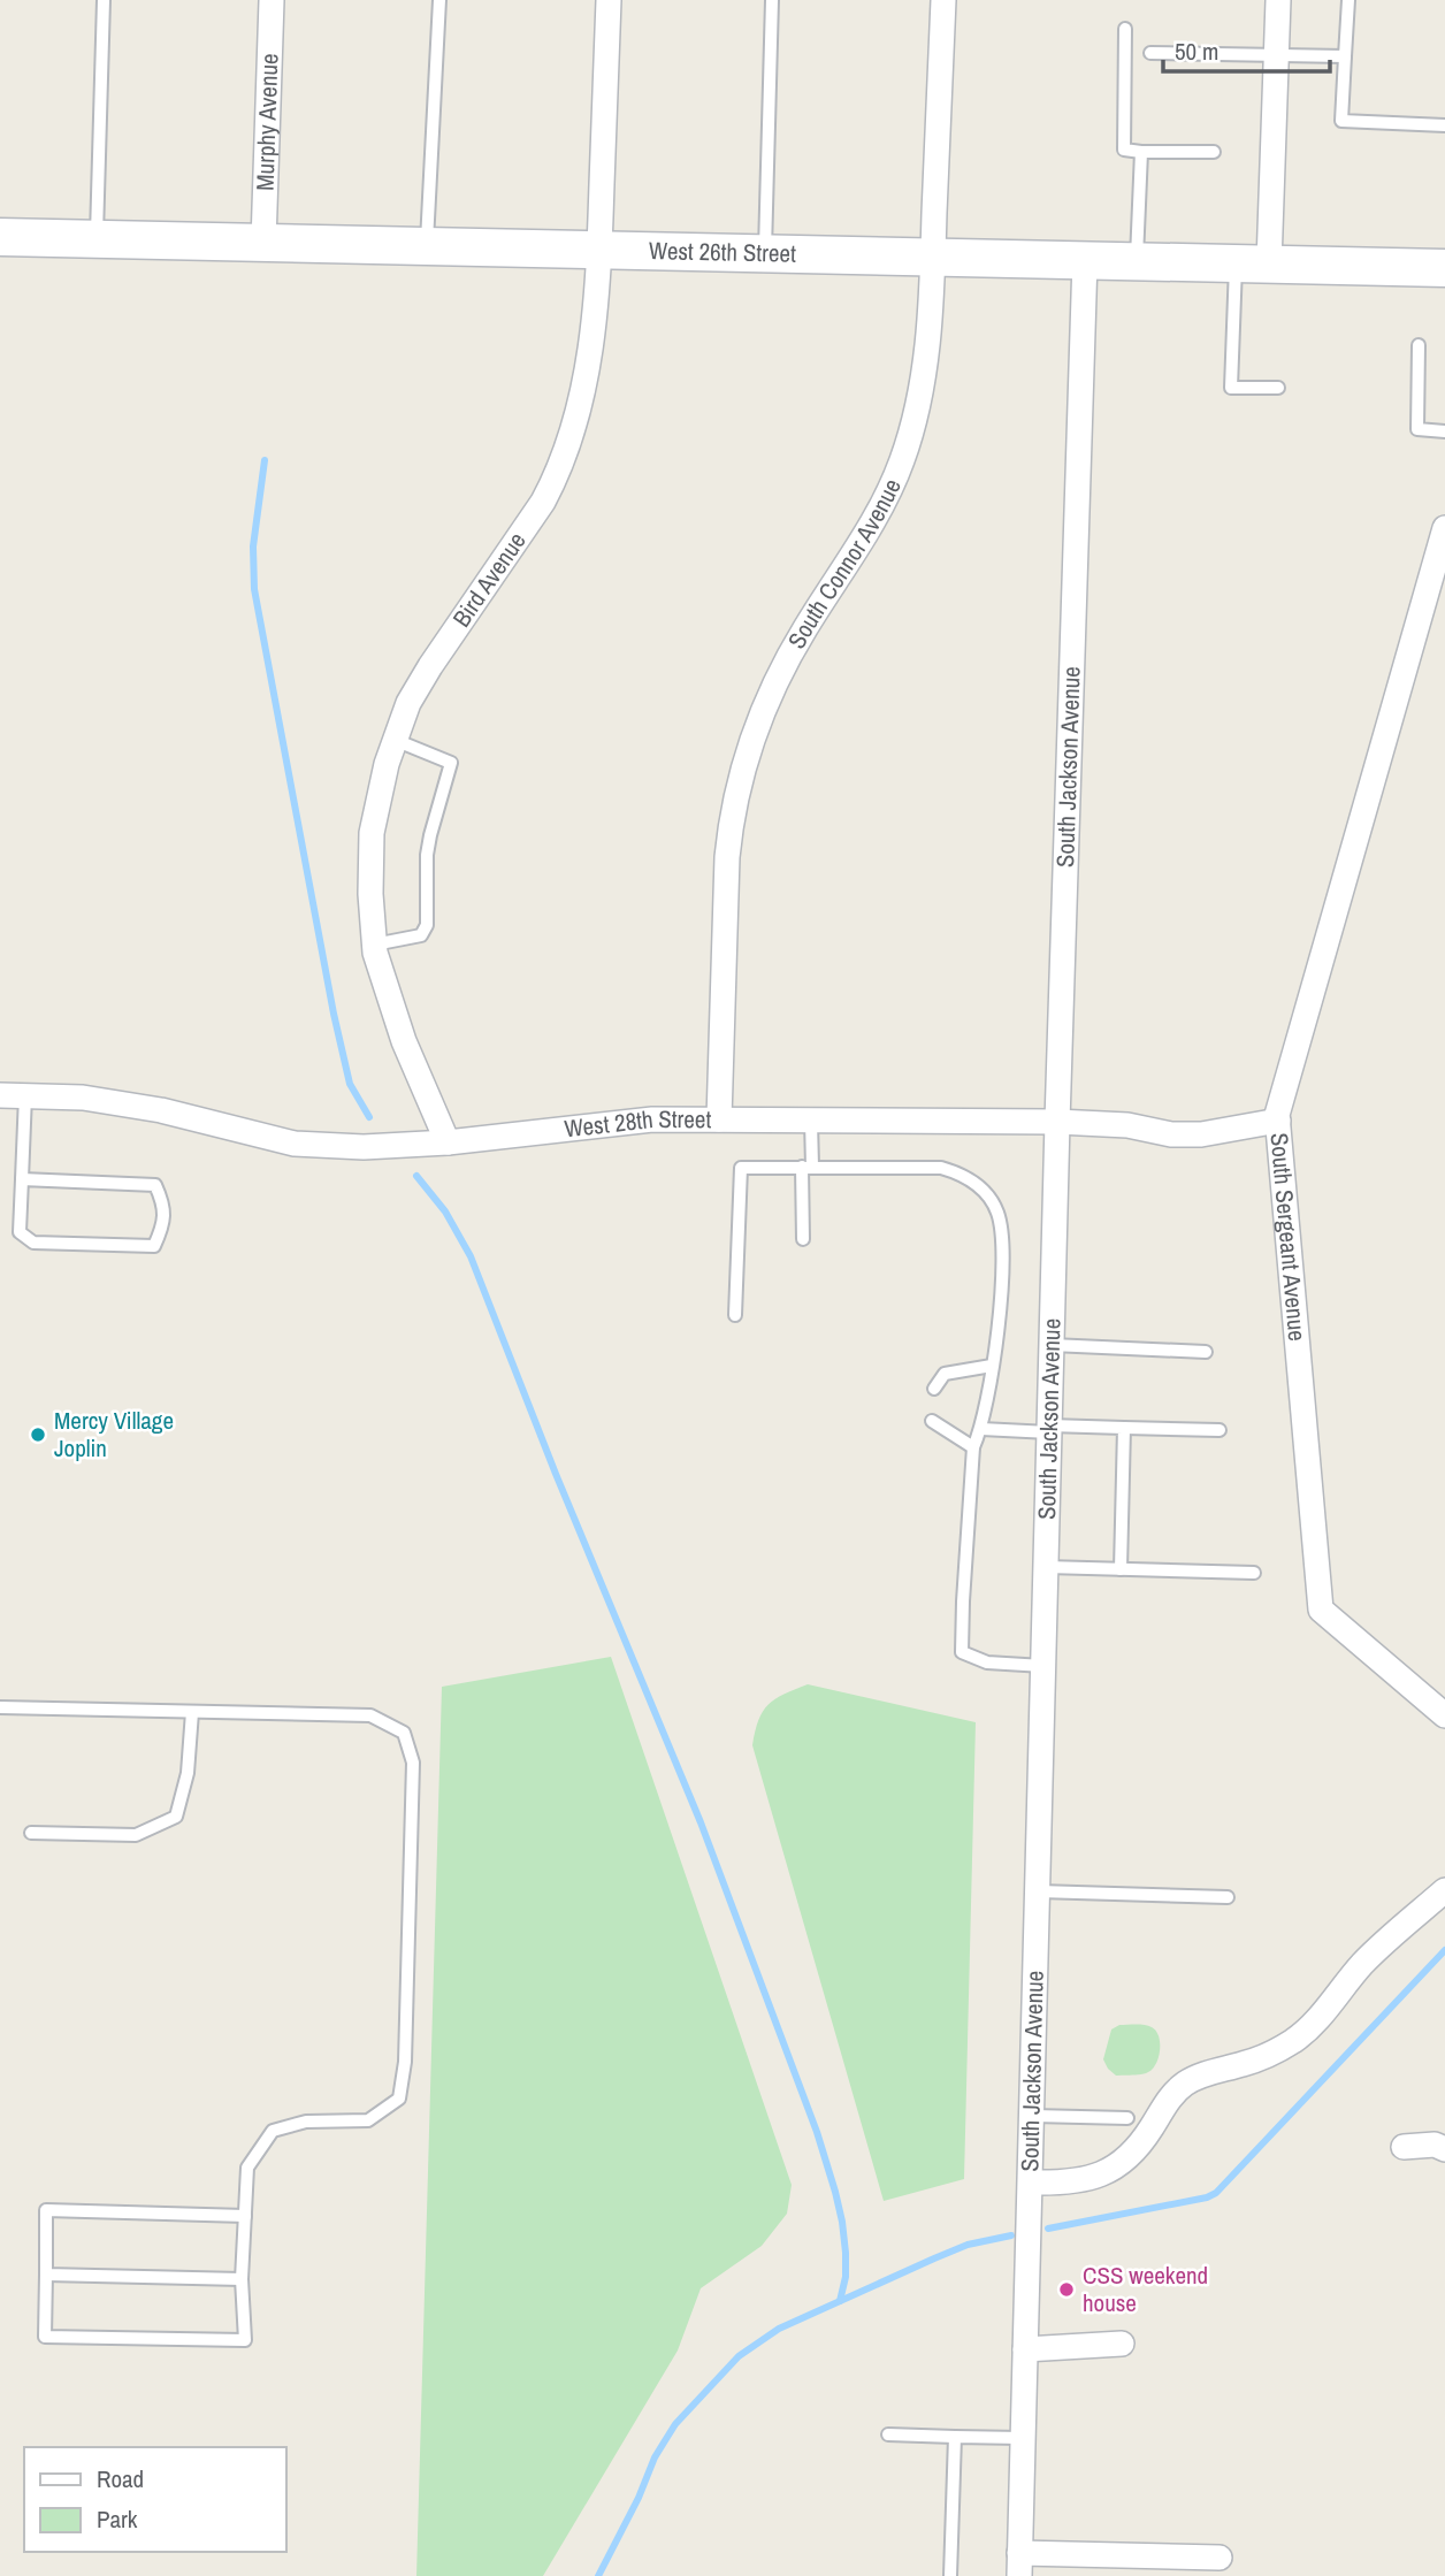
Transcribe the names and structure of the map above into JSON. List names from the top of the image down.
{
  "streets": {
    "main road": ["West 26th Street"],
    "street": [
      "Murphy Avenue",
      "South Connor Avenue",
      "Bird Avenue",
      "South Jackson Avenue",
      "West 28th Street",
      "South Sergeant Avenue"
    ]
  },
  "crossings": [
    ["Murphy Avenue", "West 26th Street"],
    ["West 26th Street", "South Connor Avenue"],
    ["West 26th Street", "Bird Avenue"],
    ["West 26th Street", "South Jackson Avenue"],
    ["South Connor Avenue", "West 28th Street"],
    ["Bird Avenue", "West 28th Street"],
    ["South Jackson Avenue", "West 28th Street"],
    ["West 28th Street", "South Sergeant Avenue"]
  ],
  "places": ["Mercy Village Joplin", "CSS weekend house"],
  "legend": ["Road", "Park"],
  "scale_bar": "50 m"
}
